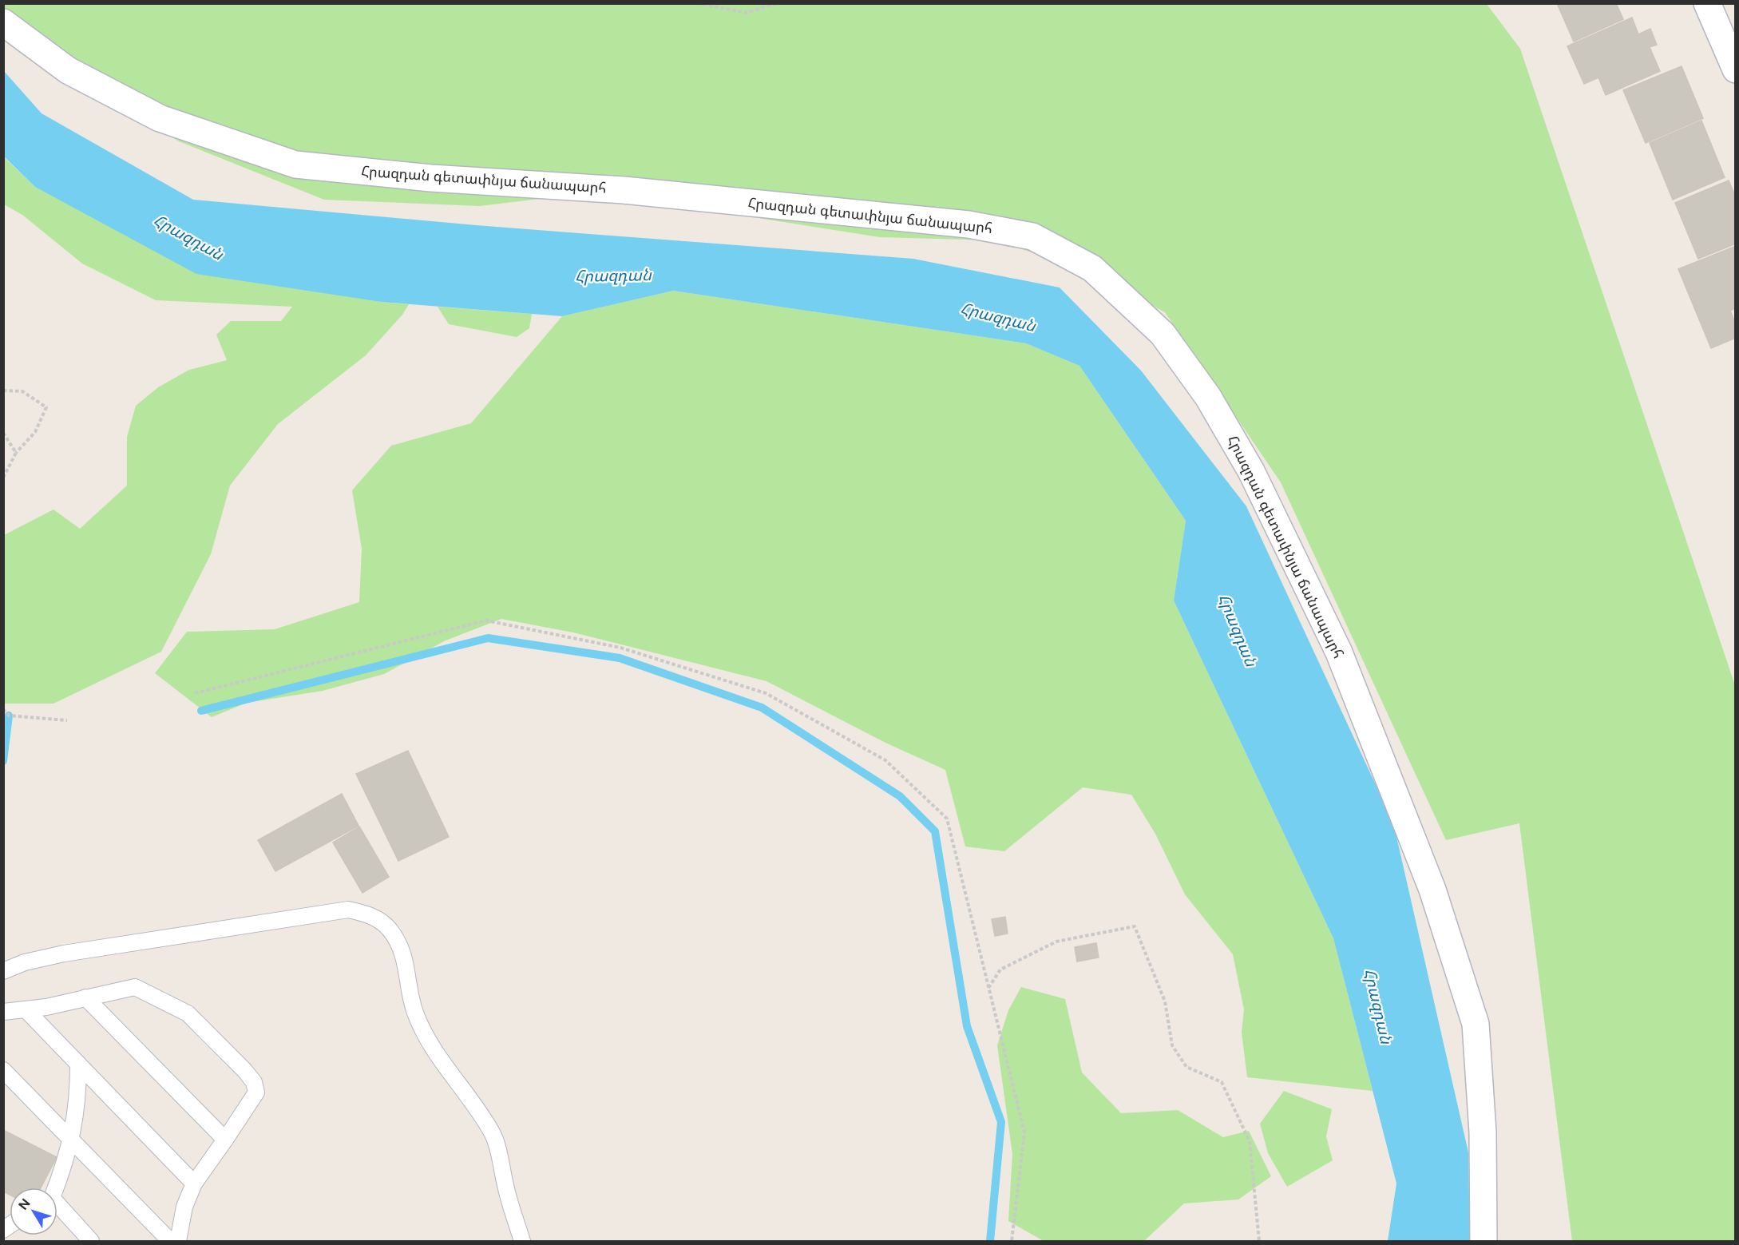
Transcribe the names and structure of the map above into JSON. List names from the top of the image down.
{
  "streets": {
    "street": ["Հրազդան գետափնյա ճանապարհ"]
  },
  "water": ["Հրազդան"],
  "north": "top left"
}
